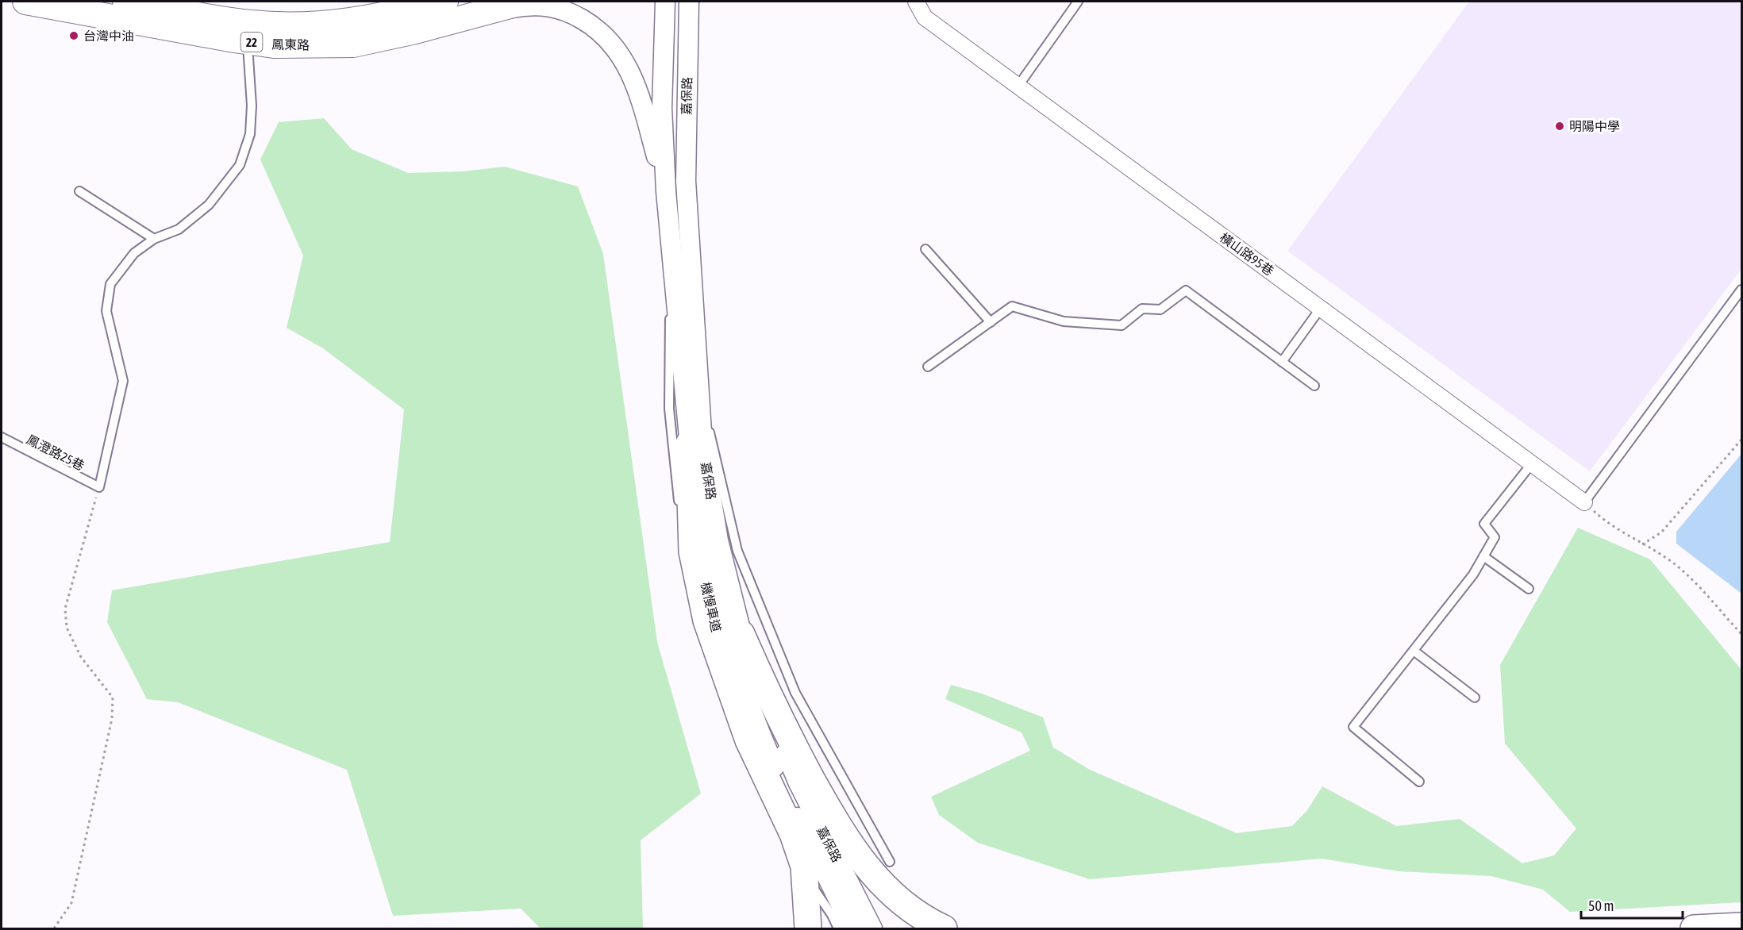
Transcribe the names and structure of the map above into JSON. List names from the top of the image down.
{
  "streets": {
    "main road": ["22", "鳳東路"],
    "street": ["嘉保路", "橫山路95巷"],
    "lane": ["鳳澄路25巷", "機慢車道"]
  },
  "places": ["台灣中油", "明陽中學"],
  "scale_bar": "50 m"
}
